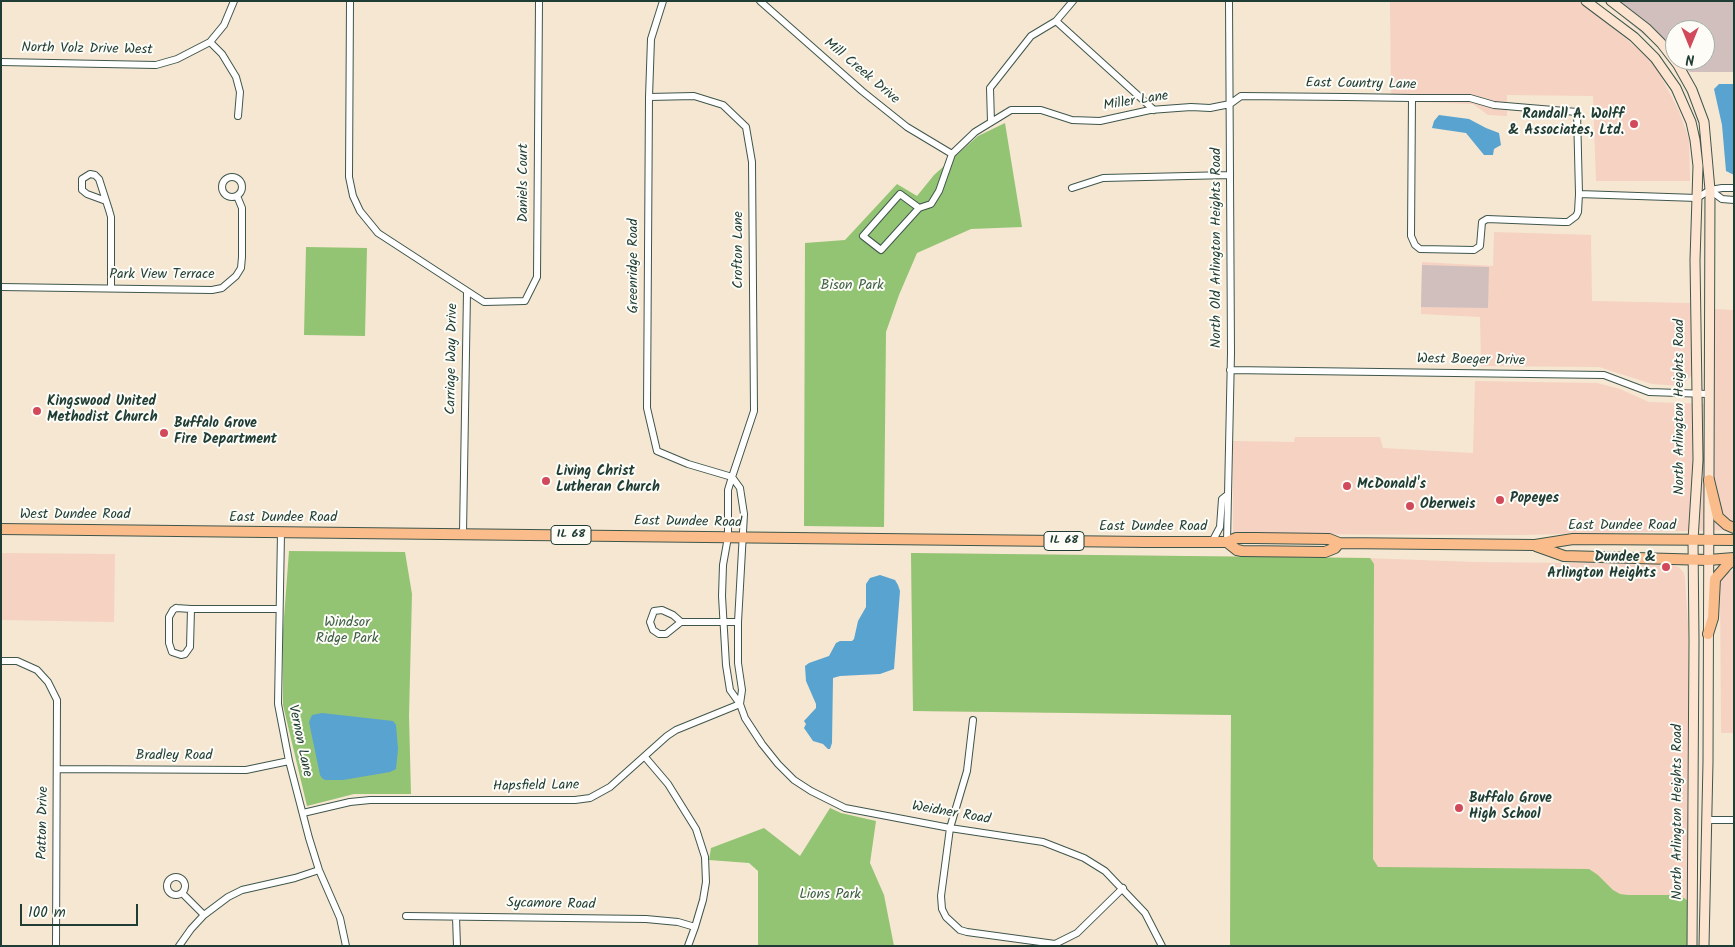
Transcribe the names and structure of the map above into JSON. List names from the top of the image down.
{
  "streets": {
    "main road": [
      "North Arlington Heights Road",
      "West Dundee Road",
      "East Dundee Road",
      "IL 68"
    ],
    "street": [
      "North Volz Drive West",
      "Mill Creek Drive",
      "East Country Lane",
      "Miller Lane",
      "Daniels Court",
      "North Old Arlington Heights Road",
      "Crofton Lane",
      "Greenridge Road",
      "Park View Terrace",
      "Carriage Way Drive",
      "West Boeger Drive",
      "Vernon Lane",
      "Bradley Road",
      "Hapsfield Lane",
      "Weidner Road",
      "Patton Drive",
      "Sycamore Road"
    ]
  },
  "crossings": [
    ["Mill Creek Drive", "Miller Lane"],
    ["East Country Lane", "Miller Lane"],
    ["East Country Lane", "North Old Arlington Heights Road"],
    ["Miller Lane", "North Old Arlington Heights Road"],
    ["Daniels Court", "Carriage Way Drive"],
    ["North Old Arlington Heights Road", "West Boeger Drive"],
    ["North Old Arlington Heights Road", "East Dundee Road"],
    ["Crofton Lane", "Greenridge Road"],
    ["Crofton Lane", "East Dundee Road"],
    ["Crofton Lane", "Weidner Road"],
    ["Carriage Way Drive", "East Dundee Road"],
    ["West Boeger Drive", "North Arlington Heights Road"],
    ["North Arlington Heights Road", "East Dundee Road"],
    ["North Arlington Heights Road", "IL 68"],
    ["West Dundee Road", "East Dundee Road"],
    ["East Dundee Road", "IL 68"],
    ["East Dundee Road", "Vernon Lane"],
    ["East Dundee Road", "Weidner Road"],
    ["Vernon Lane", "Bradley Road"],
    ["Vernon Lane", "Hapsfield Lane"],
    ["Bradley Road", "Patton Drive"],
    ["Hapsfield Lane", "Weidner Road"]
  ],
  "parks": ["Bison Park", "Windsor Ridge Park", "Lions Park"],
  "places": [
    "Randall A. Wolff & Associates, Ltd.",
    "Kingswood United Methodist Church",
    "Buffalo Grove Fire Department",
    "Living Christ Lutheran Church",
    "McDonald's",
    "Popeyes",
    "Oberweis",
    "Dundee & Arlington Heights",
    "Buffalo Grove High School"
  ],
  "scale_bar": "100 m",
  "north": "bottom"
}
